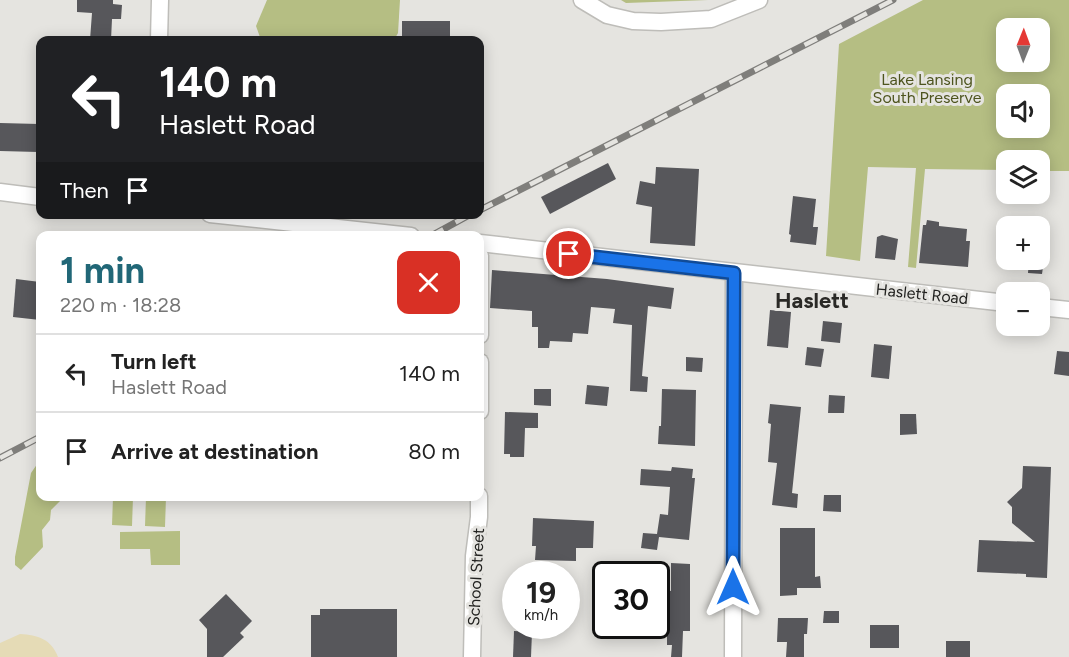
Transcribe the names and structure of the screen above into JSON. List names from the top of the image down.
{
  "streets": {
    "street": ["Haslett Road", "School Street"]
  },
  "districts": ["Haslett"],
  "parks": ["Lake Lansing South Preserve"],
  "north": "top",
  "page": {
    "map_buttons": ["+", "−"],
    "turn": ["140 m", "Haslett Road"],
    "then": "Then",
    "heading": ["1 min", "220 m · 18:28"],
    "list": [
      {
        "name": "Turn left",
        "note": "Haslett Road",
        "value": "140 m"
      },
      {
        "name": "Arrive at destination",
        "value": "80 m"
      }
    ],
    "speed": "19 km/h",
    "limit": "30"
  }
}
